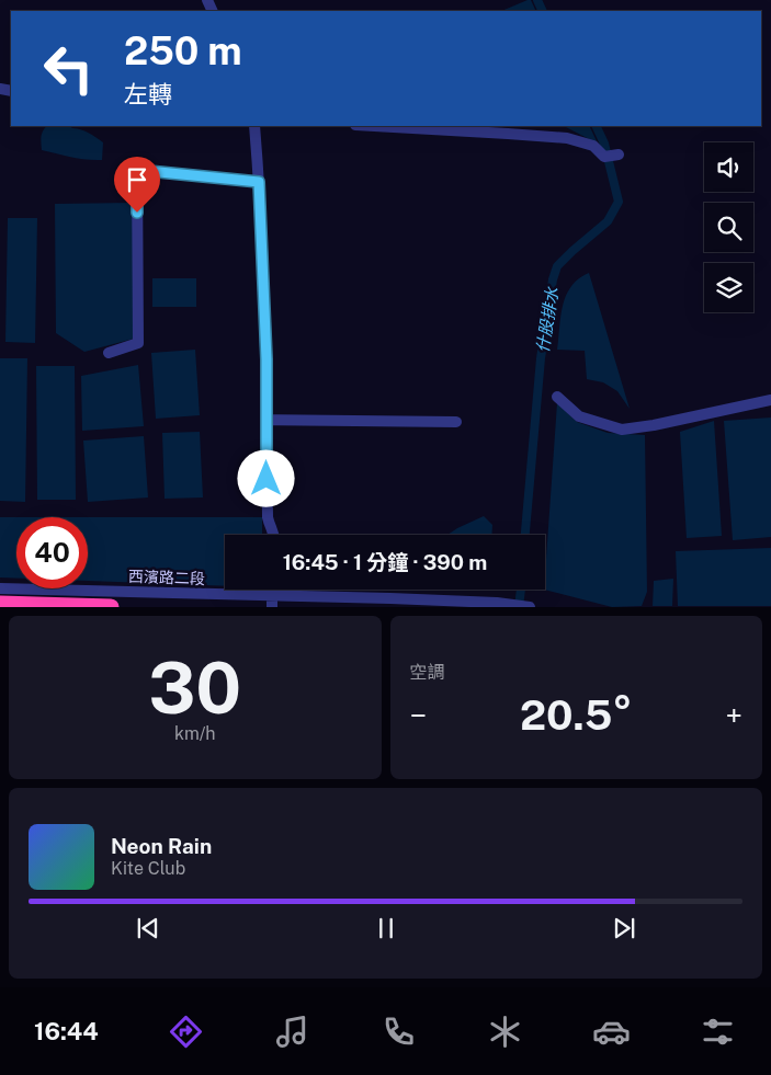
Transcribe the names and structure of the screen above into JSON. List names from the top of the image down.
{
  "streets": {
    "street": ["西濱路二段"]
  },
  "water": ["什股排水"],
  "page": {
    "turn": ["250 m", "左轉"],
    "limit": "40",
    "trip": "16:45 · 1 分鐘 · 390 m",
    "tile": [
      ["30", "km/h"],
      "空調"
    ],
    "heat": ["−", "20.5°", "+"],
    "song": ["Neon Rain", "Kite Club"],
    "tabs": "16:44"
  }
}
